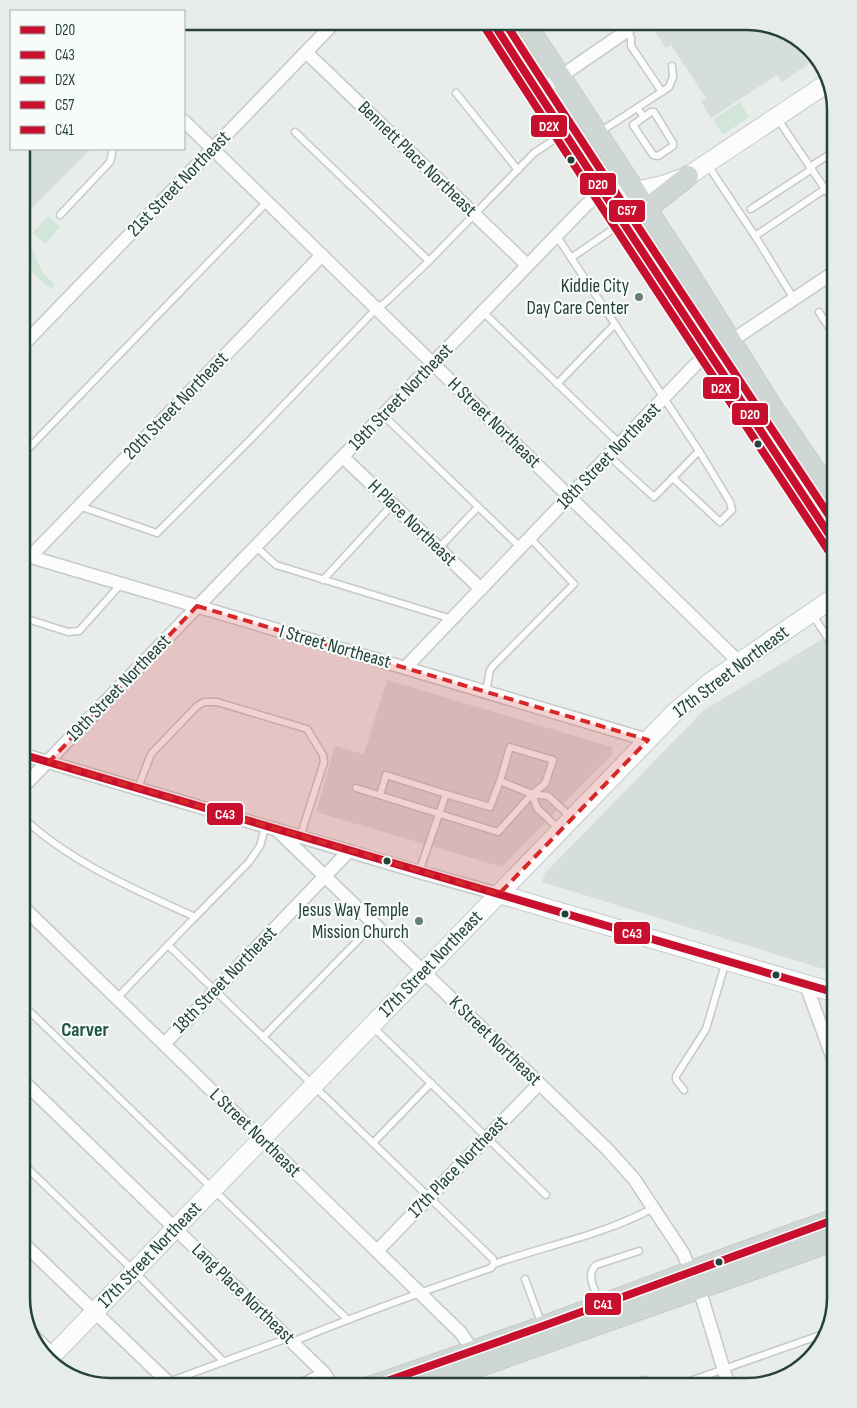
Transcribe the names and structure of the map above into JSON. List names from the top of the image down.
{
  "streets": {
    "main road": ["17th Street Northeast"],
    "street": [
      "Bennett Place Northeast",
      "21st Street Northeast",
      "19th Street Northeast",
      "20th Street Northeast",
      "H Street Northeast",
      "18th Street Northeast",
      "H Place Northeast",
      "I Street Northeast",
      "K Street Northeast",
      "L Street Northeast",
      "17th Place Northeast",
      "Lang Place Northeast"
    ]
  },
  "crossings": [
    ["Bennett Place Northeast", "21st Street Northeast"],
    ["Bennett Place Northeast", "19th Street Northeast"],
    ["21st Street Northeast", "H Street Northeast"],
    ["19th Street Northeast", "H Street Northeast"],
    ["19th Street Northeast", "H Place Northeast"],
    ["19th Street Northeast", "I Street Northeast"],
    ["20th Street Northeast", "H Street Northeast"],
    ["H Street Northeast", "18th Street Northeast"],
    ["H Street Northeast", "17th Street Northeast"],
    ["18th Street Northeast", "H Place Northeast"],
    ["18th Street Northeast", "I Street Northeast"],
    ["18th Street Northeast", "K Street Northeast"],
    ["18th Street Northeast", "L Street Northeast"],
    ["I Street Northeast", "17th Street Northeast"],
    ["17th Street Northeast", "K Street Northeast"],
    ["17th Street Northeast", "L Street Northeast"],
    ["17th Street Northeast", "Lang Place Northeast"],
    ["K Street Northeast", "17th Place Northeast"],
    ["L Street Northeast", "17th Place Northeast"]
  ],
  "districts": ["Carver"],
  "places": ["Kiddie City Day Care Center", "Jesus Way Temple Mission Church"],
  "lines": [
    "transit line D20",
    "transit line D2X",
    "transit line C57",
    "transit line C43",
    "transit line C41"
  ],
  "legend": [
    "D20",
    "C43",
    "D2X",
    "C57",
    "C41"
  ]
}
